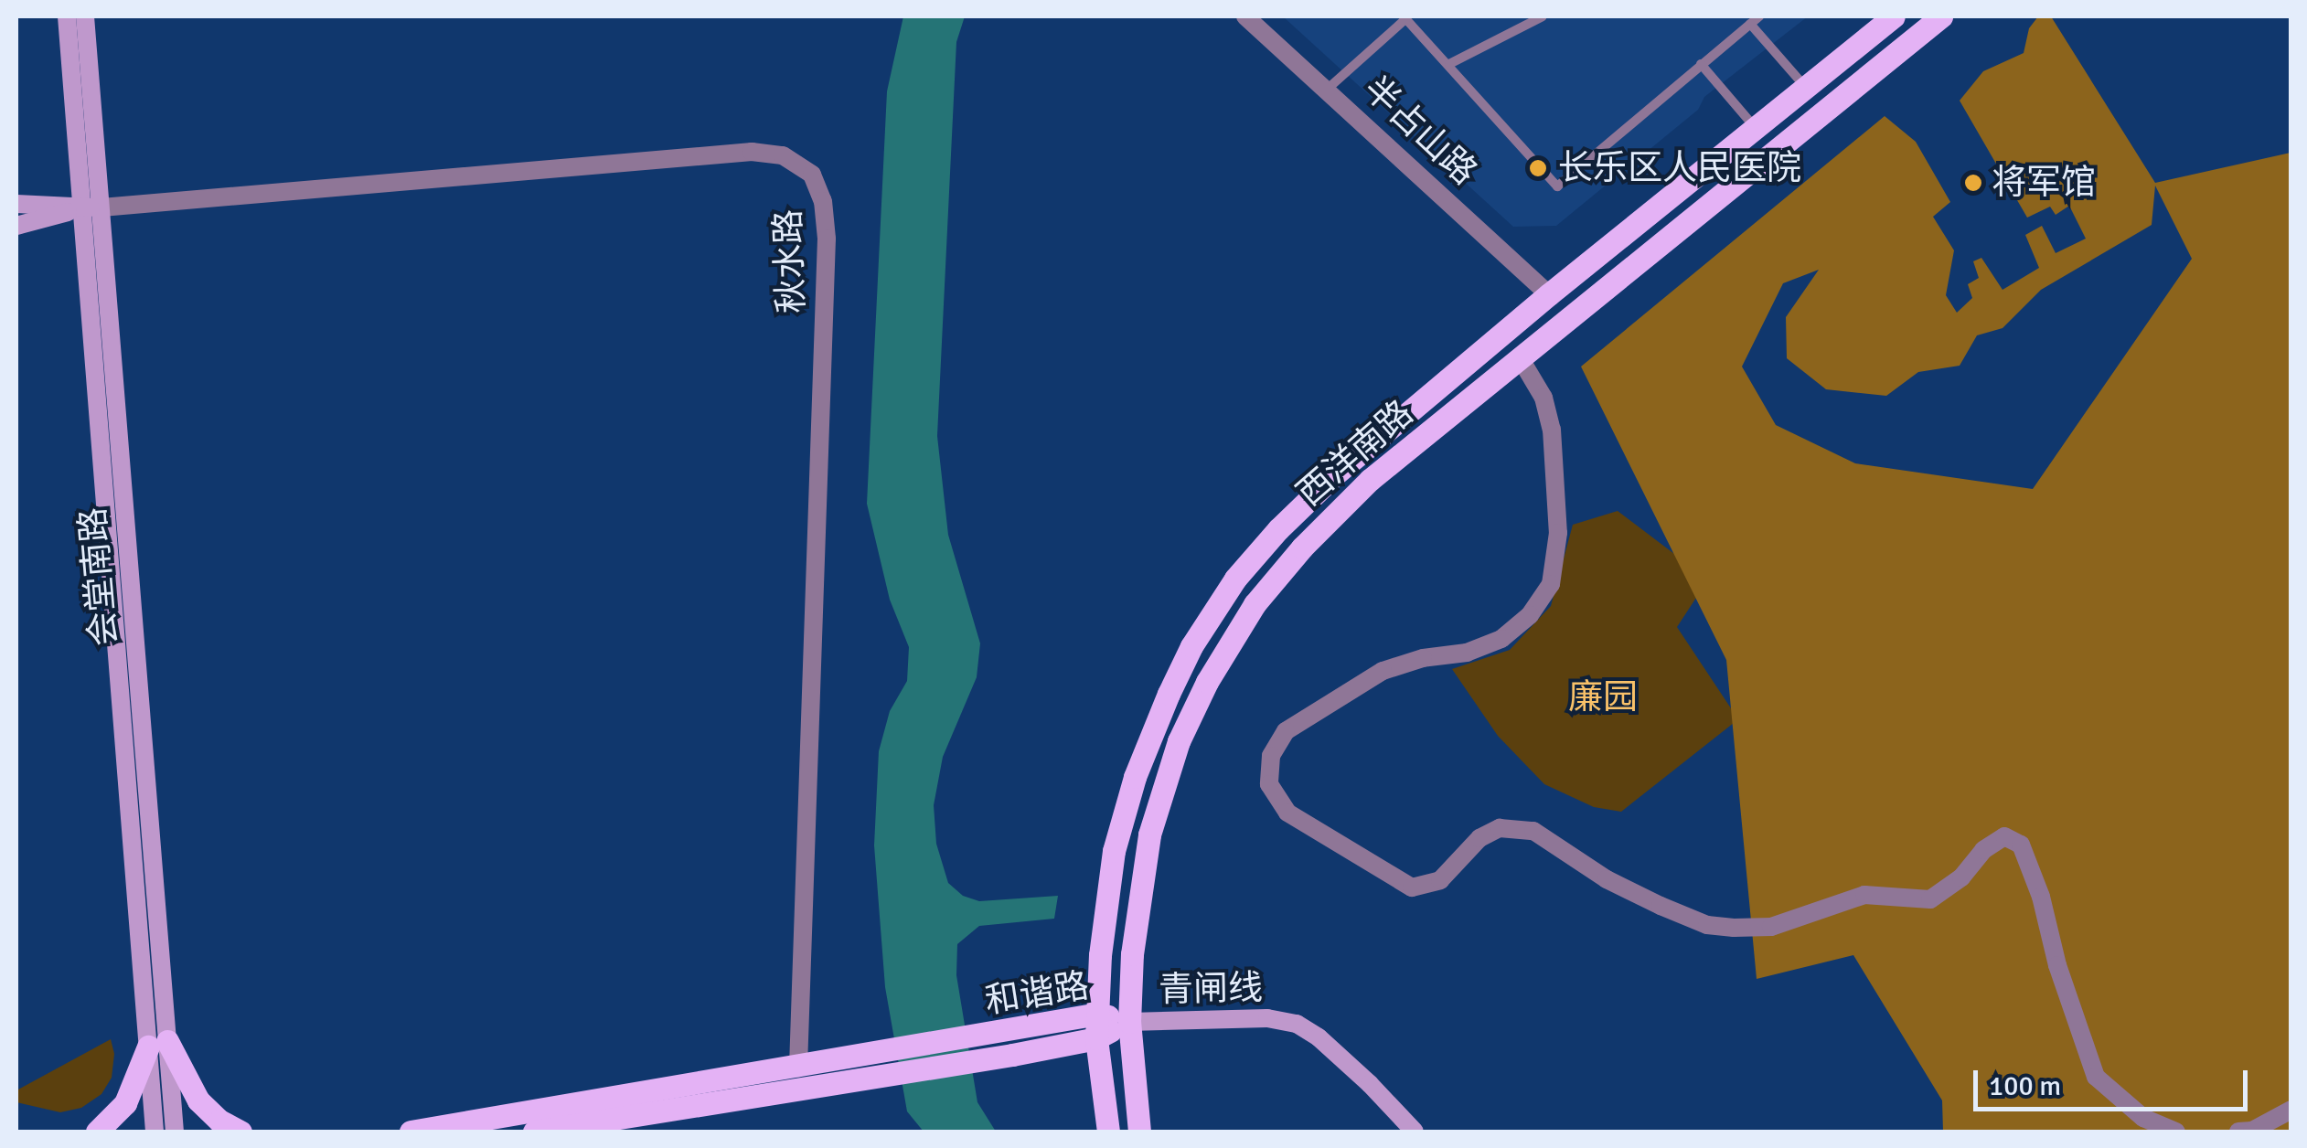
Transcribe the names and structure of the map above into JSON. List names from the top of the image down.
{
  "streets": {
    "main road": [
      "西洋南路",
      "会堂南路",
      "青闸线",
      "和谐路"
    ],
    "street": ["半占山路", "秋水路"]
  },
  "crossings": [
    ["半占山路", "西洋南路"],
    ["秋水路", "会堂南路"],
    ["秋水路", "和谐路"],
    ["西洋南路", "青闸线"],
    ["西洋南路", "和谐路"],
    ["青闸线", "和谐路"]
  ],
  "parks": ["廉园"],
  "places": ["长乐区人民医院", "将军馆"],
  "scale_bar": "100 m"
}
